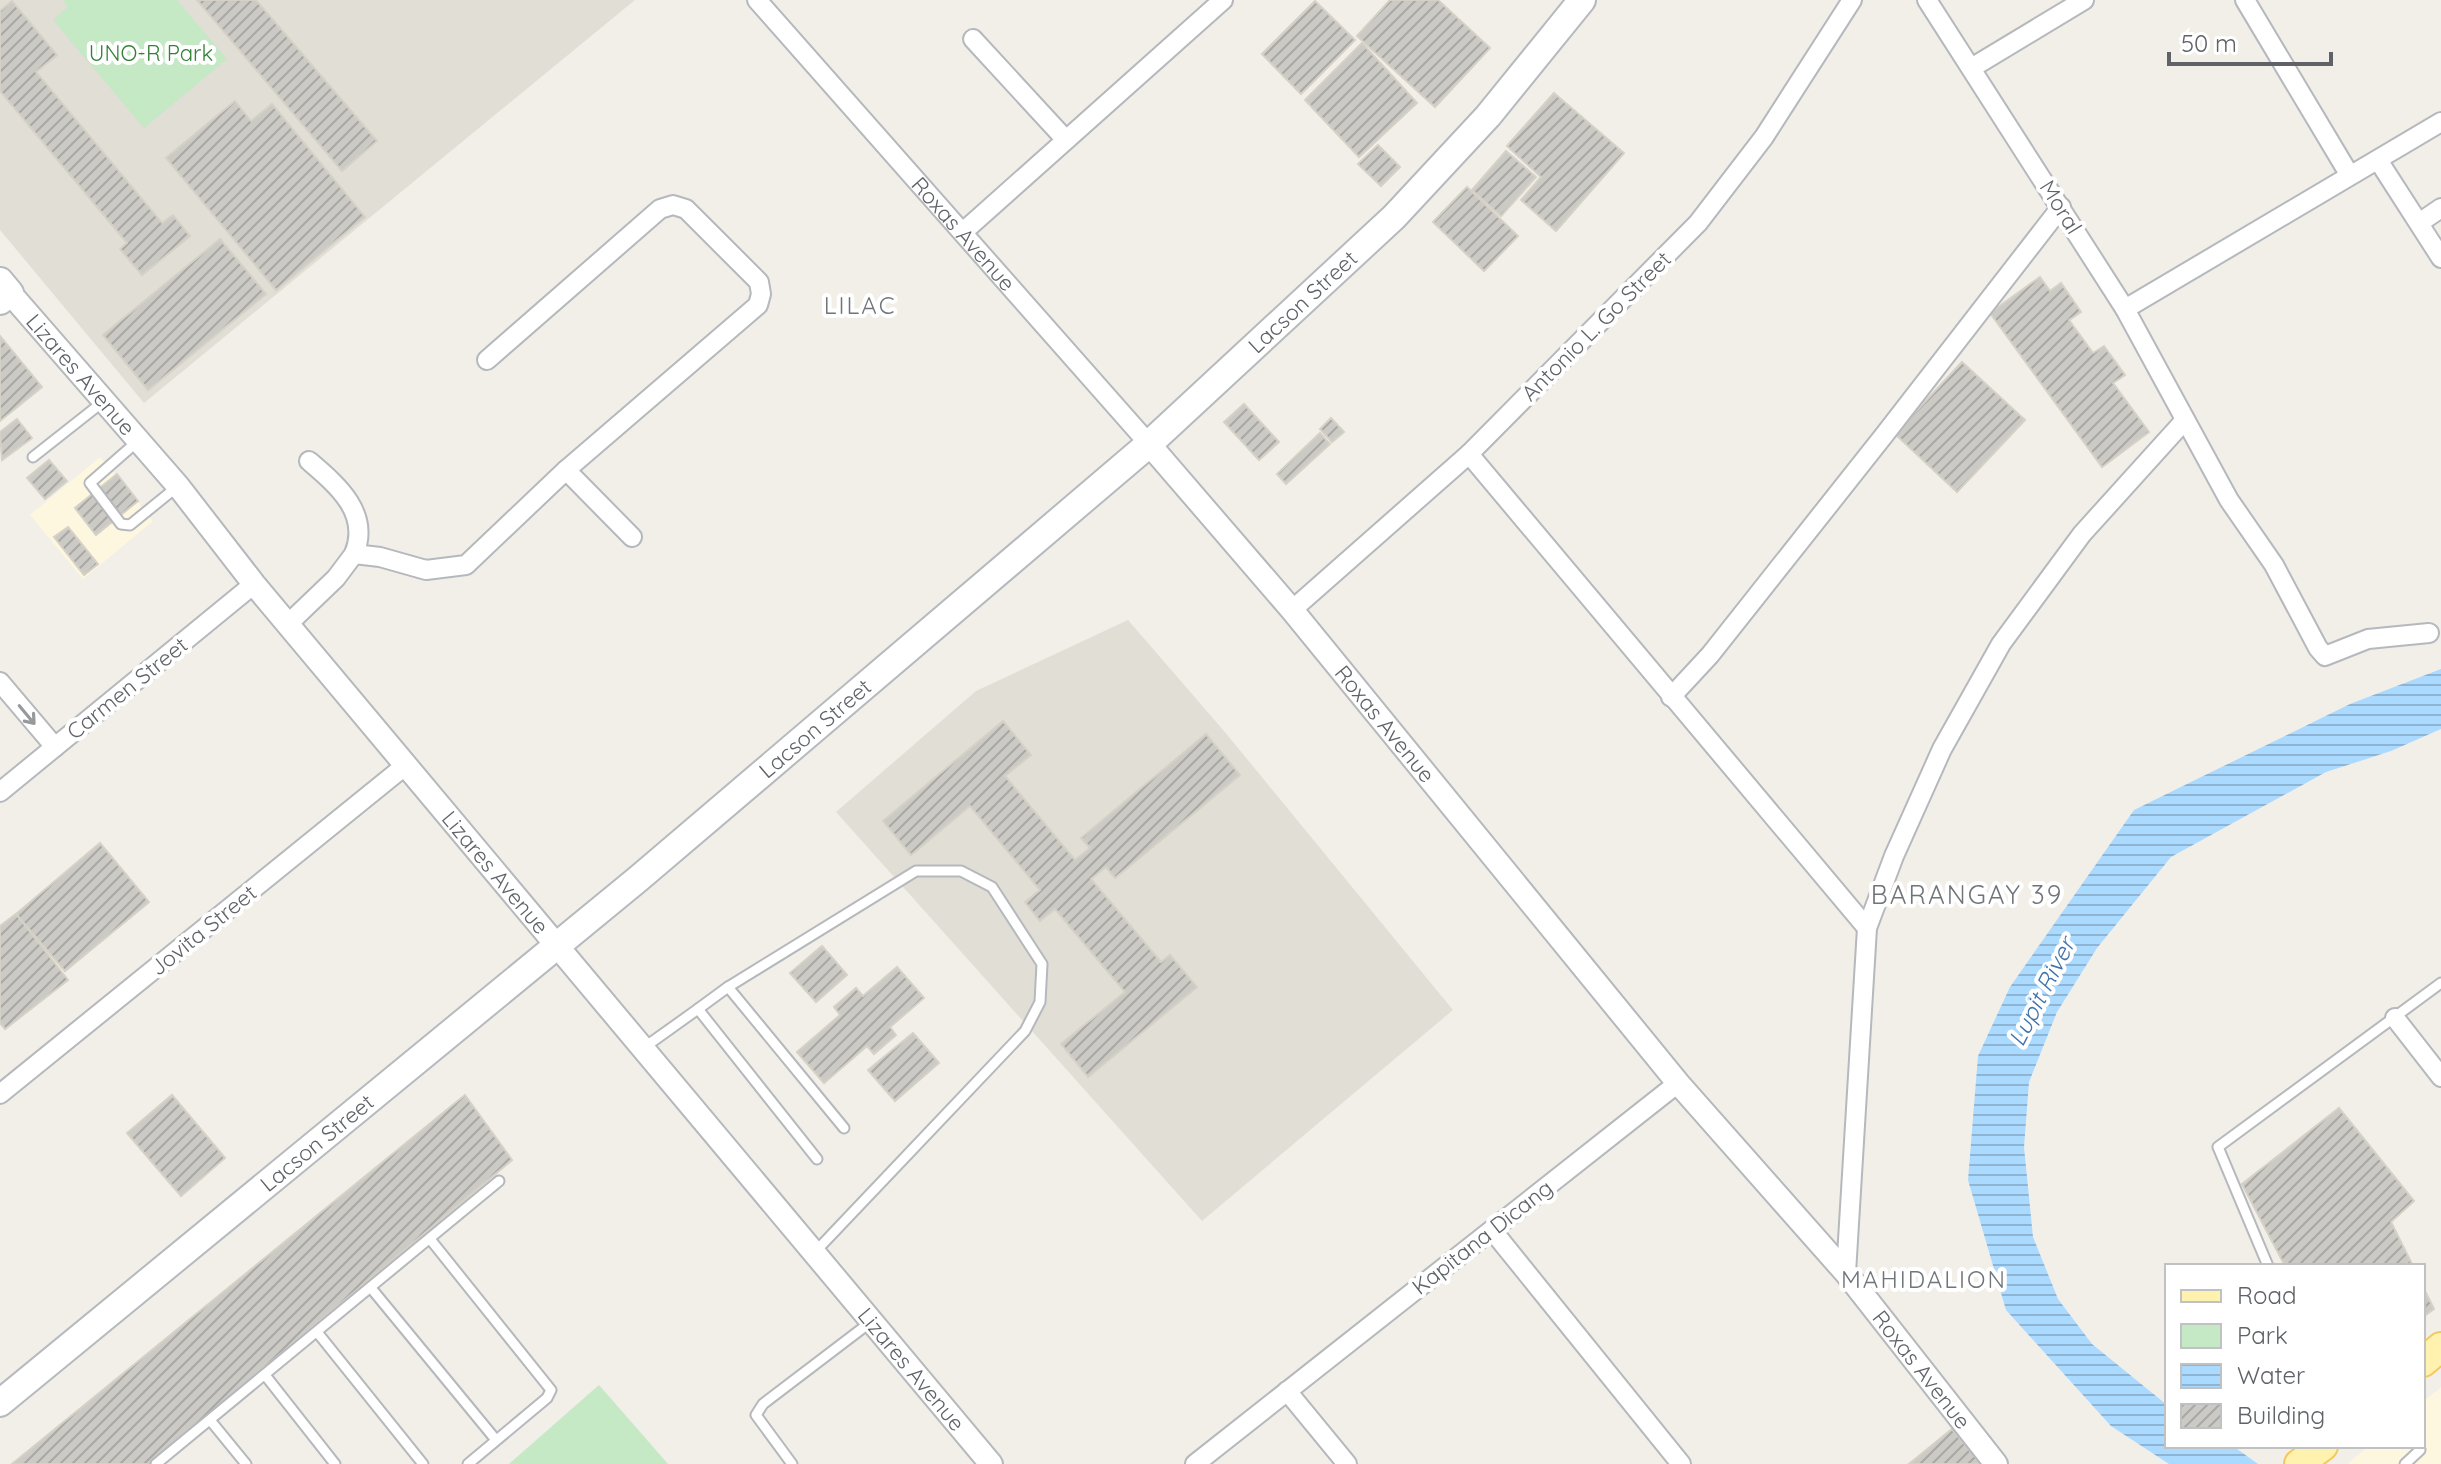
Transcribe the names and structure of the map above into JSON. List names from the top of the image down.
{
  "streets": {
    "main road": ["Lacson Street"],
    "street": [
      "Moral",
      "Roxas Avenue",
      "Antonio L. Go Street",
      "Lizares Avenue",
      "Carmen Street",
      "Jovita Street",
      "Kapitana Dicang"
    ]
  },
  "crossings": [
    ["Roxas Avenue", "Lacson Street"],
    ["Roxas Avenue", "Antonio L. Go Street"],
    ["Roxas Avenue", "Kapitana Dicang"],
    ["Lacson Street", "Lizares Avenue"],
    ["Lizares Avenue", "Carmen Street"],
    ["Lizares Avenue", "Jovita Street"]
  ],
  "districts": ["LILAC", "BARANGAY 39", "MAHIDALION"],
  "water": ["Lupit River"],
  "parks": ["UNO-R Park"],
  "legend": [
    "Road",
    "Park",
    "Water",
    "Building"
  ],
  "scale_bar": "50 m"
}
